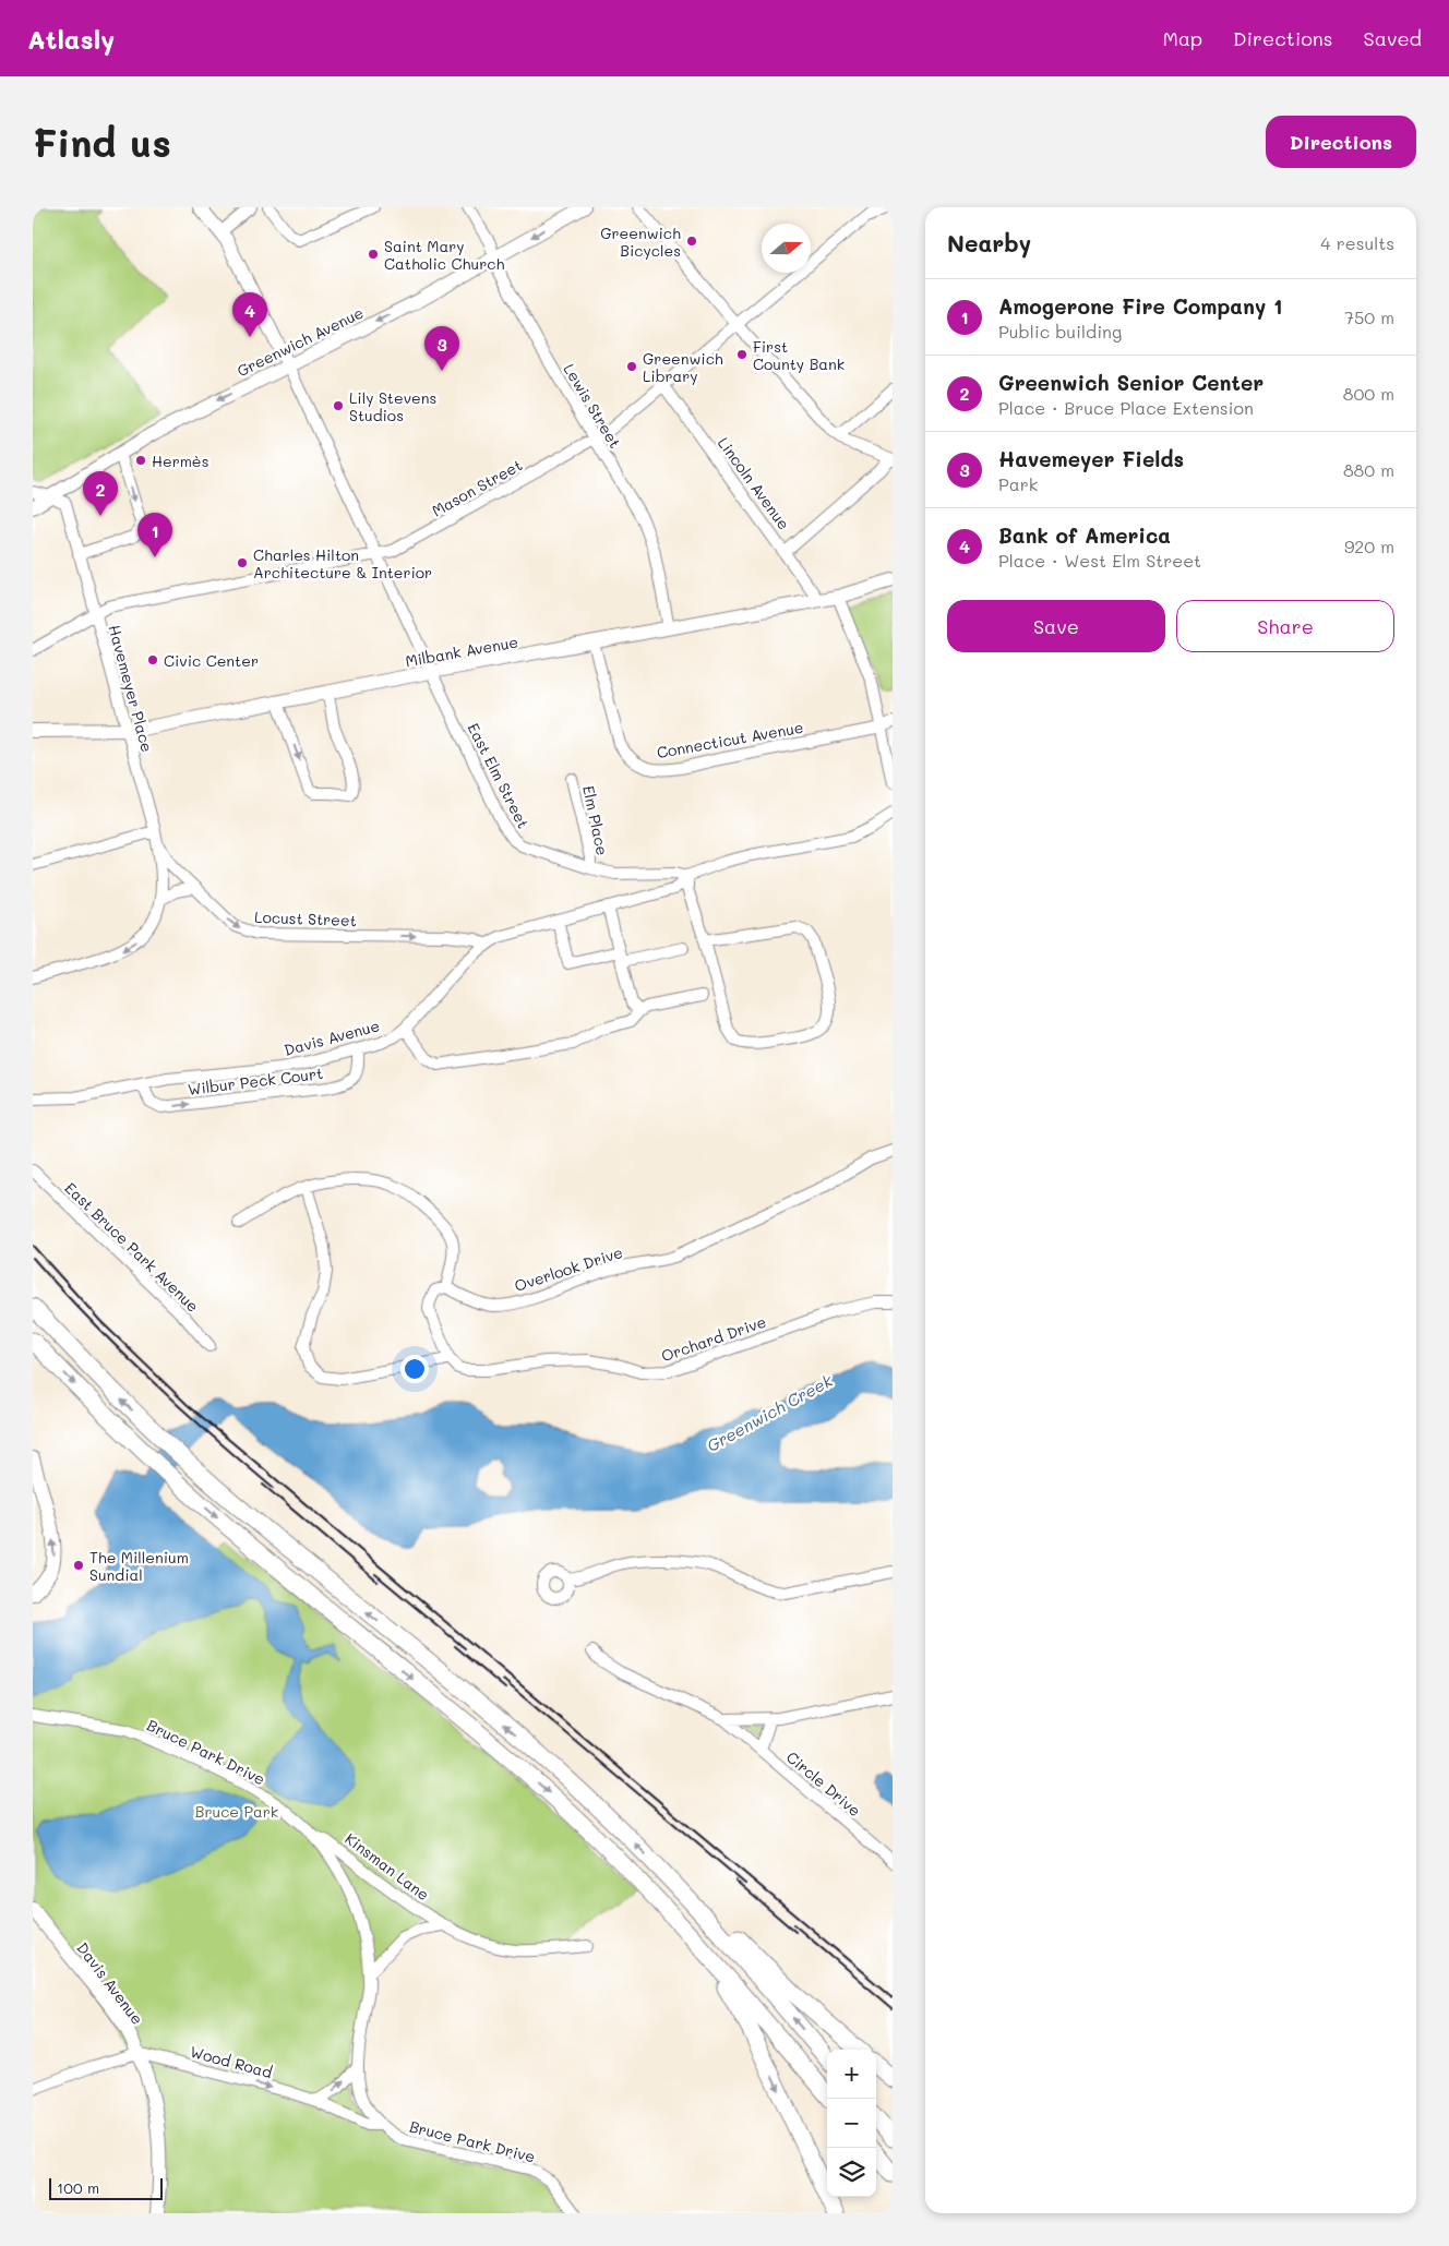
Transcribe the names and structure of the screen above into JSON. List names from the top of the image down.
{
  "streets": {
    "main road": ["Greenwich Avenue", "Milbank Avenue", "Davis Avenue"],
    "street": [
      "Lewis Street",
      "Lincoln Avenue",
      "Mason Street",
      "Havemeyer Place",
      "Connecticut Avenue",
      "East Elm Street",
      "Elm Place",
      "Locust Street",
      "Wilbur Peck Court",
      "East Bruce Park Avenue",
      "Overlook Drive",
      "Orchard Drive",
      "Bruce Park Drive",
      "Circle Drive",
      "Kinsman Lane",
      "Wood Road"
    ]
  },
  "crossings": [
    ["Greenwich Avenue", "Lewis Street"],
    ["Greenwich Avenue", "Havemeyer Place"],
    ["Greenwich Avenue", "East Elm Street"],
    ["Lewis Street", "Mason Street"],
    ["Lewis Street", "Milbank Avenue"],
    ["Lincoln Avenue", "Mason Street"],
    ["Lincoln Avenue", "Milbank Avenue"],
    ["Mason Street", "Havemeyer Place"],
    ["Mason Street", "East Elm Street"],
    ["Milbank Avenue", "Havemeyer Place"],
    ["Milbank Avenue", "Connecticut Avenue"],
    ["Milbank Avenue", "East Elm Street"],
    ["Havemeyer Place", "Locust Street"],
    ["East Elm Street", "Elm Place"],
    ["East Elm Street", "Davis Avenue"],
    ["Locust Street", "Davis Avenue"],
    ["Davis Avenue", "Wilbur Peck Court"],
    ["Davis Avenue", "Wood Road"],
    ["Bruce Park Drive", "Kinsman Lane"],
    ["Bruce Park Drive", "Wood Road"]
  ],
  "one_way": [
    "Greenwich Avenue",
    "Locust Street",
    "Wilbur Peck Court",
    "Wood Road"
  ],
  "water": ["Greenwich Creek"],
  "parks": ["Bruce Park"],
  "places": [
    "Greenwich Bicycles",
    "Saint Mary Catholic Church",
    "First County Bank",
    "Greenwich Library",
    "Lily Stevens Studios",
    "Hermès",
    "Charles Hilton Architecture & Interior",
    "Civic Center",
    "The Millenium Sundial"
  ],
  "scale_bar": "100 m",
  "north": "right",
  "page": {
    "header": "Atlasly",
    "nav": ["Map", "Directions", "Saved"],
    "buttons": [
      "Directions",
      ["Save", "Share"]
    ],
    "title": "Find us",
    "heading": ["Nearby", "4 results"],
    "list": [
      {
        "mark": "1",
        "name": "Amogerone Fire Company 1",
        "note": "Public building",
        "value": "750 m"
      },
      {
        "mark": "2",
        "name": "Greenwich Senior Center",
        "note": "Place · Bruce Place Extension",
        "value": "800 m"
      },
      {
        "mark": "3",
        "name": "Havemeyer Fields",
        "note": "Park",
        "value": "880 m"
      },
      {
        "mark": "4",
        "name": "Bank of America",
        "note": "Place · West Elm Street",
        "value": "920 m"
      }
    ],
    "pins": [
      "4",
      "3",
      "2",
      "1"
    ],
    "map_buttons": ["+", "−"],
    "scale": "100 m"
  }
}
